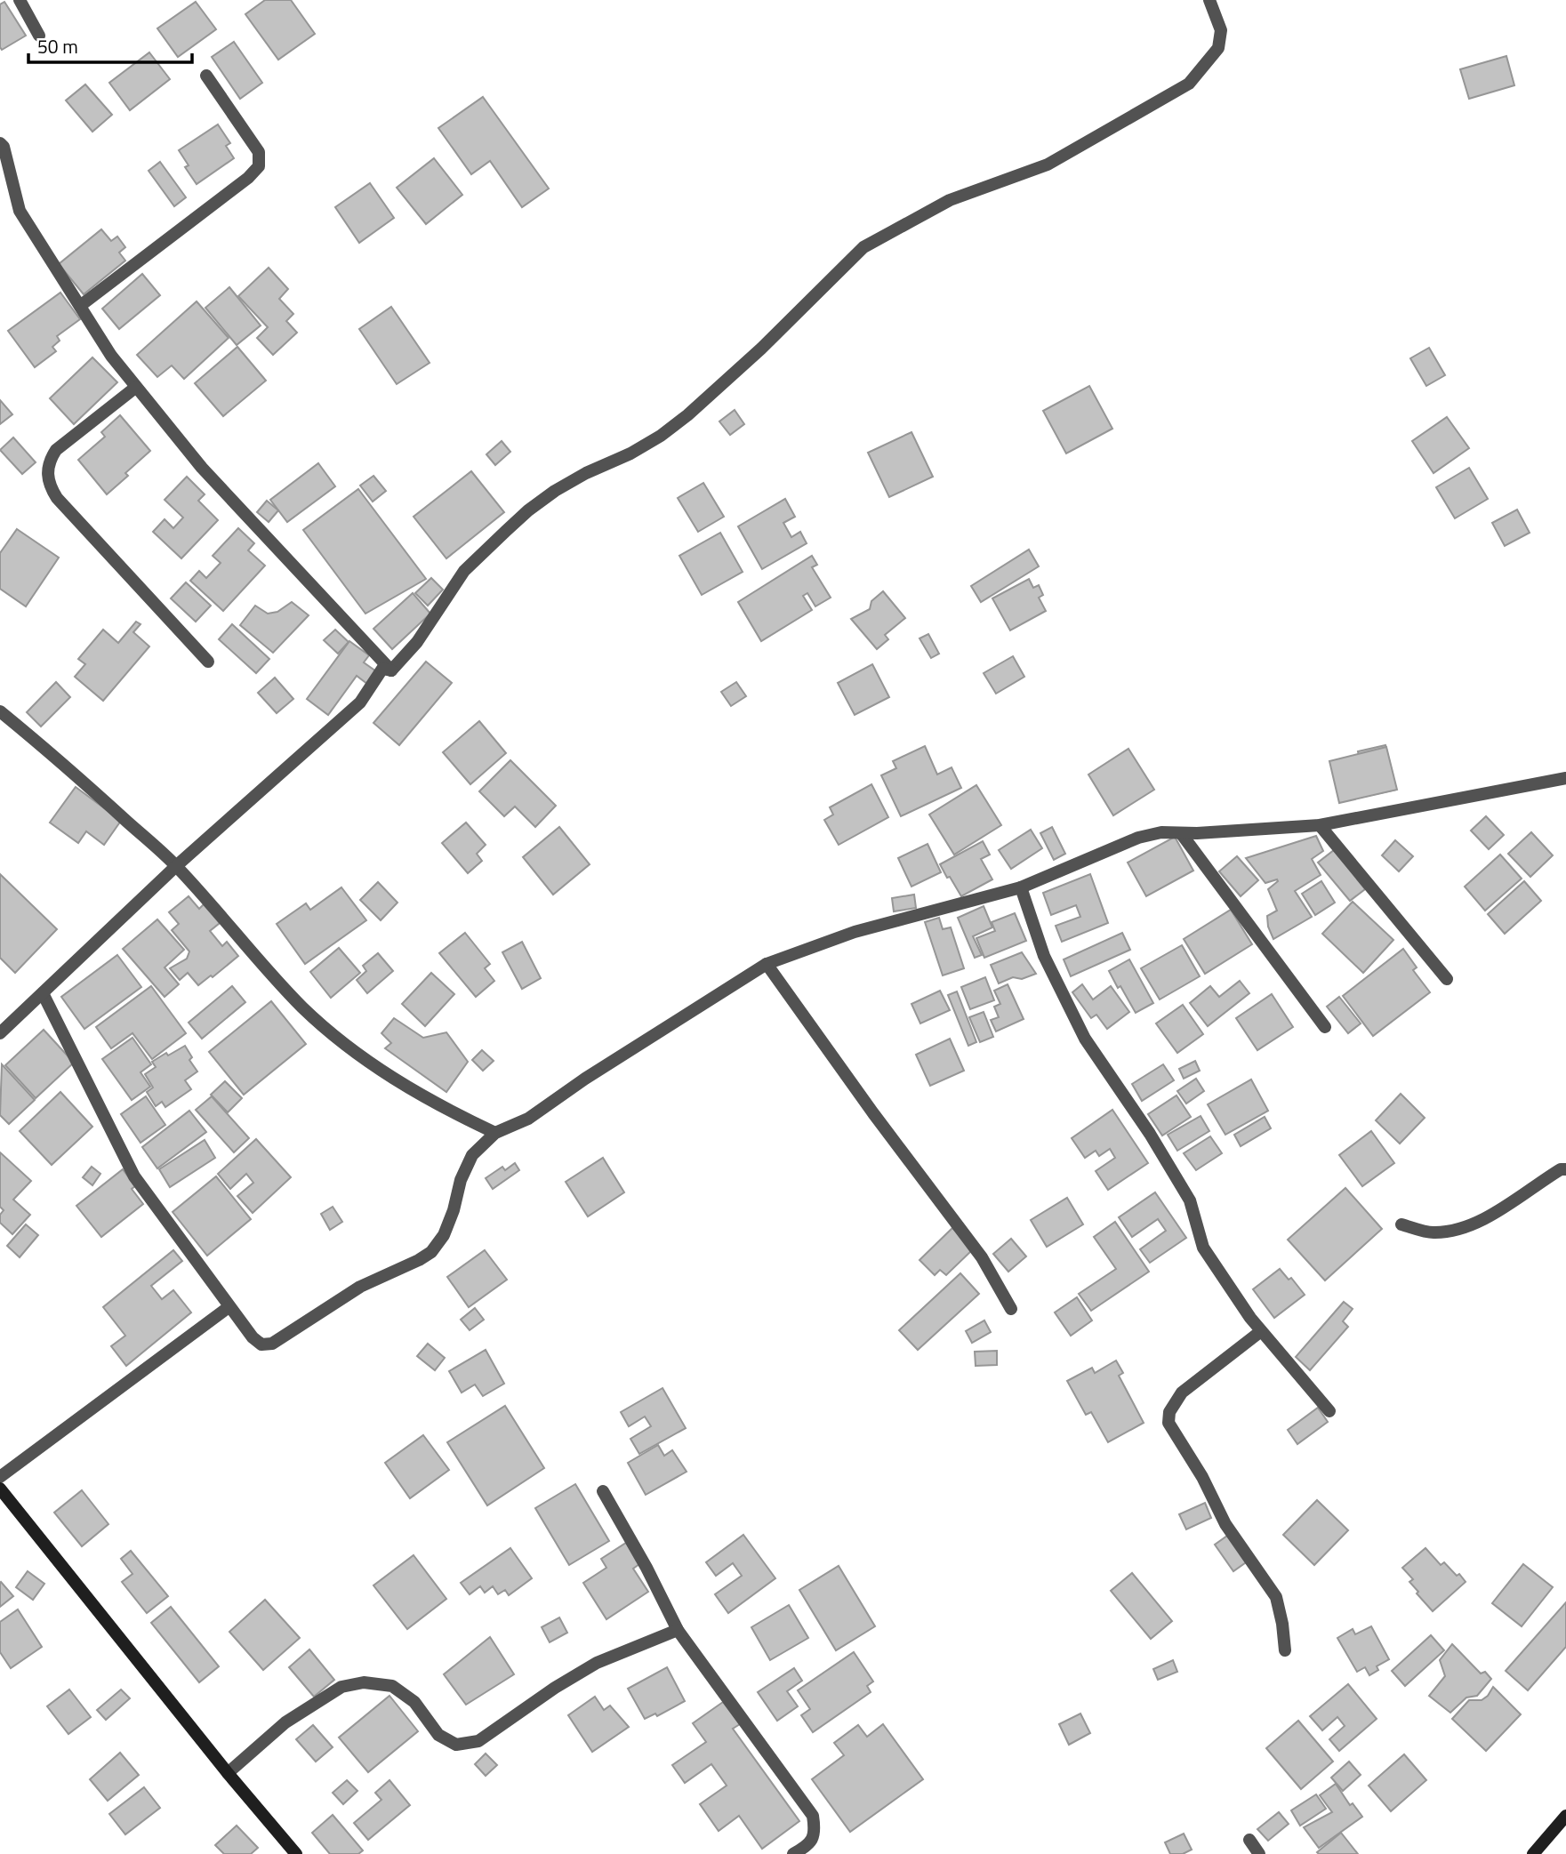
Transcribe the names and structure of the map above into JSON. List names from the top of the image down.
{
  "scale_bar": "50 m"
}
